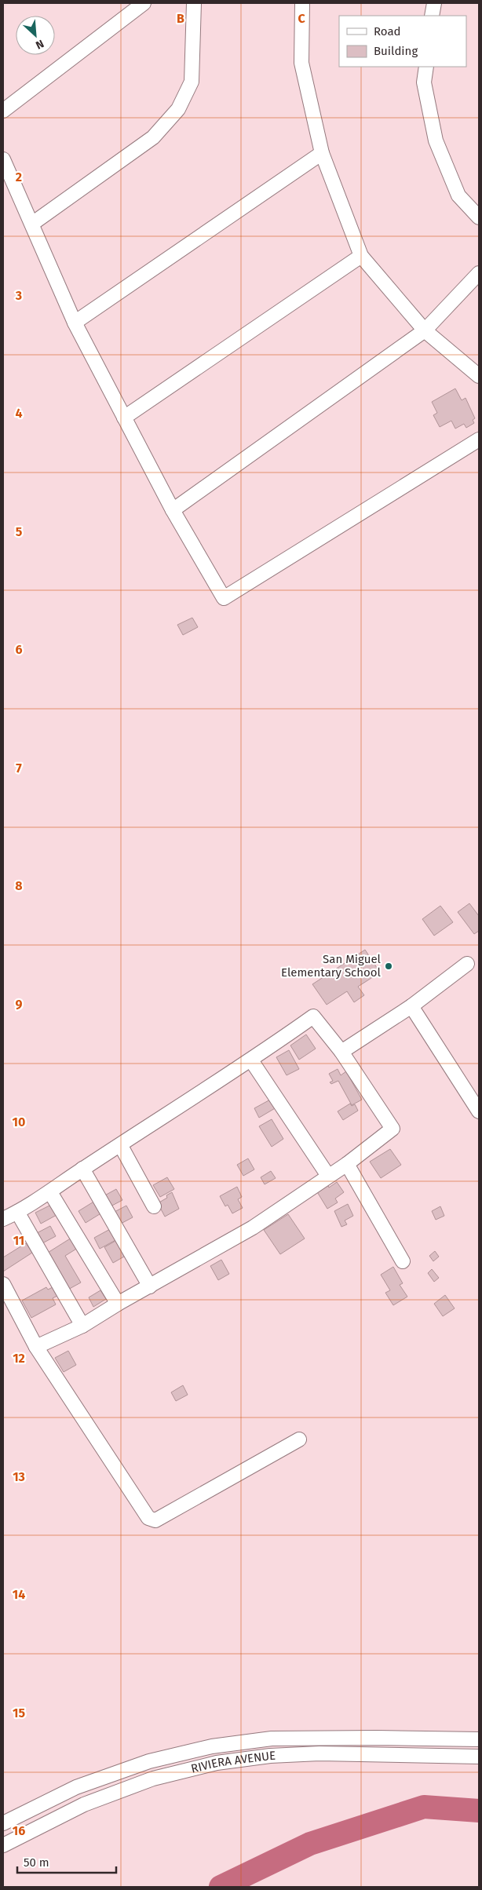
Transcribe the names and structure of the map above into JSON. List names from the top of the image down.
{
  "streets": {
    "street": ["RIVIERA AVENUE"]
  },
  "places": ["San Miguel Elementary School"],
  "legend": ["Road", "Building"],
  "scale_bar": "50 m",
  "north": "bottom right",
  "grid": {
    "columns": ["B", "C"],
    "rows": [
      "2",
      "3",
      "4",
      "5",
      "6",
      "7",
      "8",
      "9",
      "10",
      "11",
      "12",
      "13",
      "14",
      "15",
      "16"
    ]
  }
}
